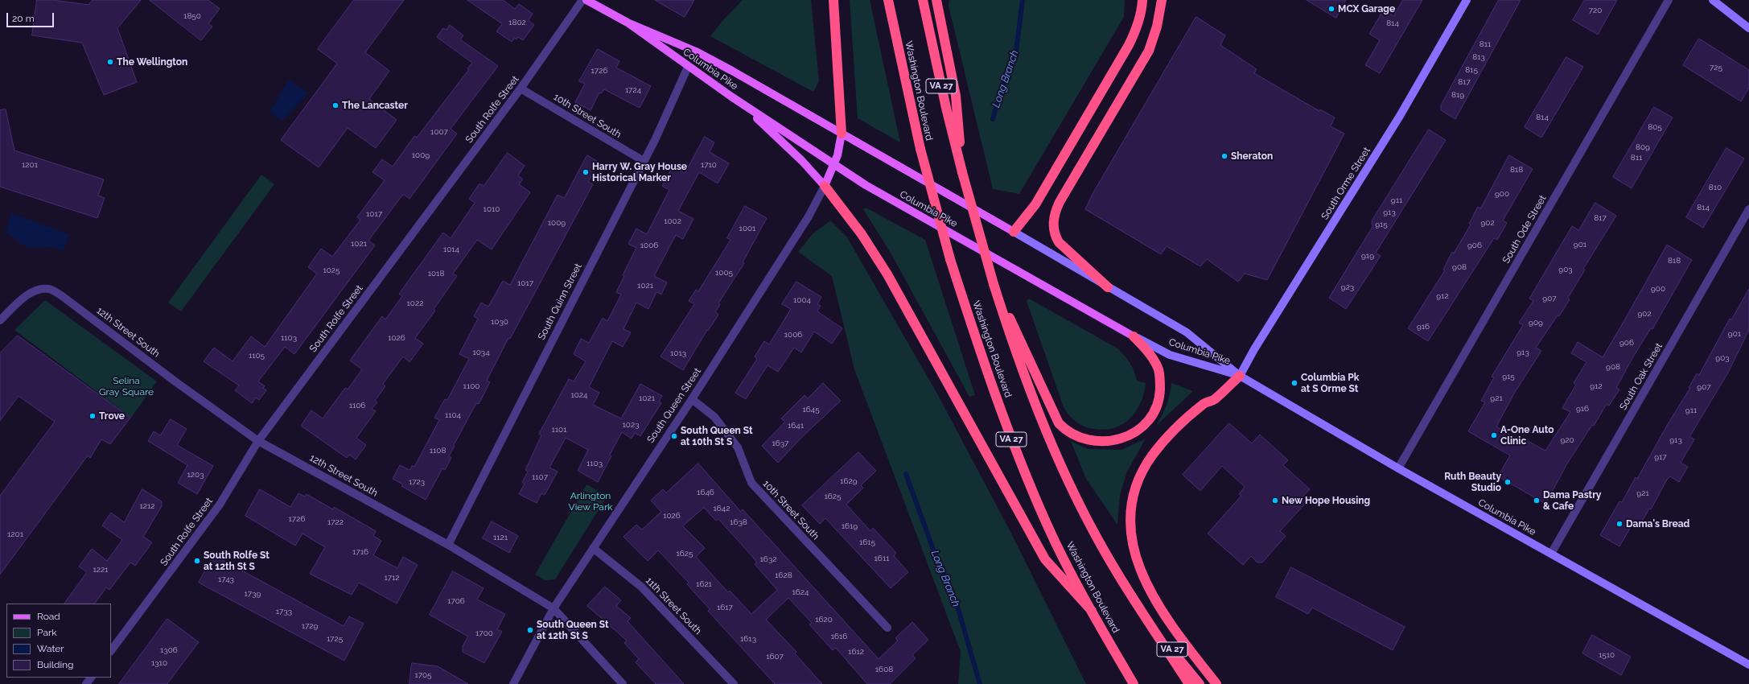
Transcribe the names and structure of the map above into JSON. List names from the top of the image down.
{
  "streets": {
    "highway": ["VA 27", "Washington Boulevard"],
    "main road": ["Columbia Pike", "South Orme Street", "South Queen Street"],
    "street": [
      "South Rolfe Street",
      "10th Street South",
      "South Ode Street",
      "South Quinn Street",
      "12th Street South",
      "South Oak Street",
      "11th Street South"
    ]
  },
  "crossings": [
    ["Columbia Pike", "South Orme Street"],
    ["Columbia Pike", "South Ode Street"],
    ["Columbia Pike", "South Quinn Street"],
    ["Columbia Pike", "South Oak Street"],
    ["Columbia Pike", "South Queen Street"],
    ["South Rolfe Street", "10th Street South"],
    ["South Rolfe Street", "12th Street South"],
    ["10th Street South", "South Quinn Street"],
    ["10th Street South", "South Queen Street"],
    ["South Quinn Street", "12th Street South"],
    ["12th Street South", "South Queen Street"],
    ["South Queen Street", "11th Street South"]
  ],
  "water": ["Long Branch"],
  "parks": ["Selina Gray Square", "Arlington View Park"],
  "places": [
    "MCX Garage",
    "The Wellington",
    "The Lancaster",
    "Sheraton",
    "Harry W. Gray House Historical Marker",
    "Columbia Pk at S Orme St",
    "Trove",
    "A-One Auto Clinic",
    "South Queen St at 10th St S",
    "Ruth Beauty Studio",
    "New Hope Housing",
    "Dama Pastry & Cafe",
    "Dama's Bread",
    "South Rolfe St at 12th St S",
    "South Queen St at 12th St S"
  ],
  "house_numbers": [
    "720",
    "1850",
    "1802",
    "814",
    "811",
    "813",
    "725",
    "815",
    "1726",
    "817",
    "1724",
    "819",
    "814",
    "805",
    "1007",
    "809",
    "1009",
    "811",
    "1201",
    "1710",
    "818",
    "810",
    "900",
    "911",
    "814",
    "1010",
    "913",
    "1017",
    "817",
    "1002",
    "1009",
    "902",
    "915",
    "1001",
    "1021",
    "901",
    "1006",
    "906",
    "1014",
    "919",
    "818",
    "908",
    "903",
    "1025",
    "1005",
    "1018",
    "1017",
    "1021",
    "923",
    "900",
    "912",
    "907",
    "1004",
    "1022",
    "902",
    "1030",
    "909",
    "916",
    "901",
    "1006",
    "1103",
    "1026",
    "906",
    "1034",
    "913",
    "1013",
    "1105",
    "903",
    "908",
    "915",
    "1100",
    "912",
    "907",
    "1024",
    "1021",
    "921",
    "1106",
    "916",
    "1645",
    "911",
    "1104",
    "1023",
    "1641",
    "1101",
    "920",
    "913",
    "1637",
    "1108",
    "917",
    "1103",
    "1203",
    "1107",
    "1629",
    "1723",
    "1646",
    "921",
    "1625",
    "1212",
    "1642",
    "1026",
    "1726",
    "1722",
    "1638",
    "1619",
    "1201",
    "1121",
    "1615",
    "1716",
    "1625",
    "1611",
    "1632",
    "1221",
    "1628",
    "1712",
    "1743",
    "1621",
    "1624",
    "1739",
    "1706",
    "1617",
    "1733",
    "1620",
    "1729",
    "1700",
    "1616",
    "1725",
    "1613",
    "1306",
    "1612",
    "1510",
    "1607",
    "1310",
    "1608",
    "1705"
  ],
  "legend": [
    "Road",
    "Park",
    "Water",
    "Building"
  ],
  "scale_bar": "20 m"
}
